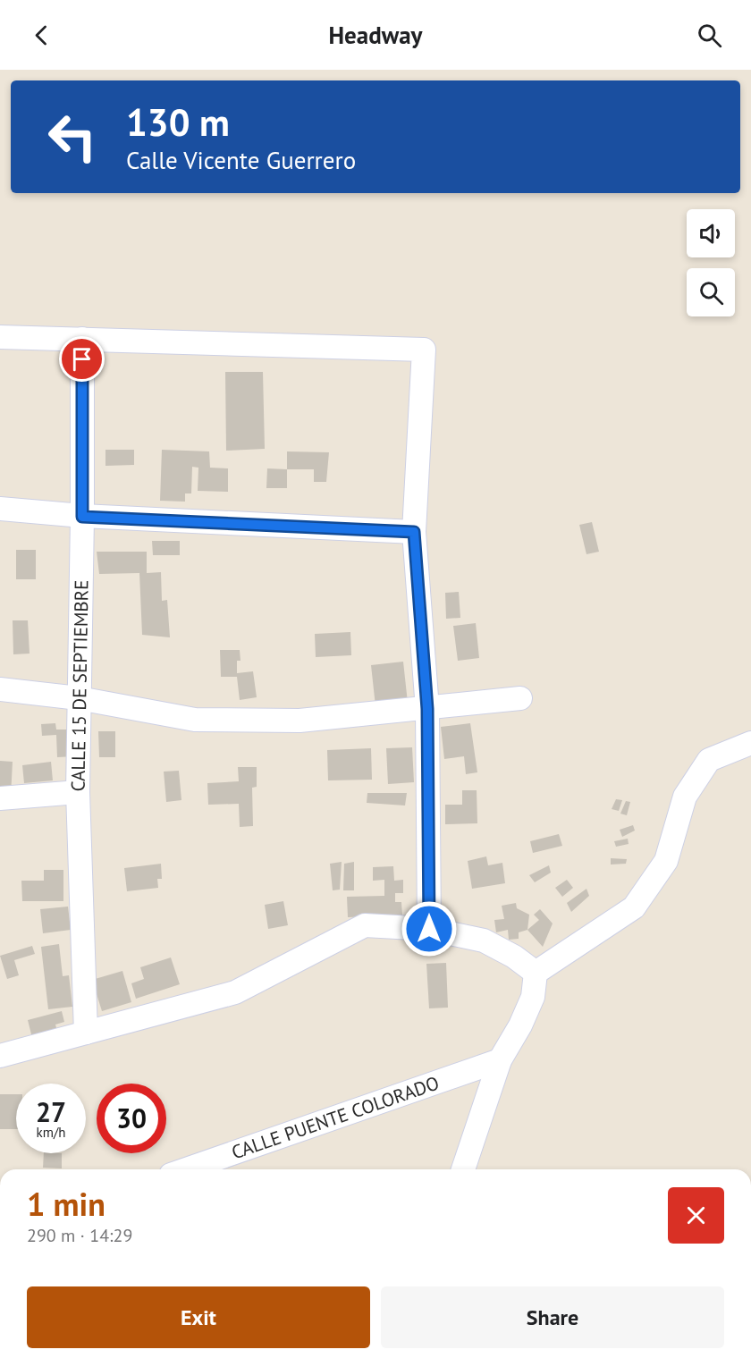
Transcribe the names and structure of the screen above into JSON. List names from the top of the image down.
{
  "streets": {
    "street": ["CALLE 15 DE SEPTIEMBRE", "CALLE PUENTE COLORADO"]
  },
  "page": {
    "header": "Headway",
    "turn": ["130 m", "Calle Vicente Guerrero"],
    "speed": "27 km/h",
    "limit": "30",
    "heading": ["1 min", "290 m · 14:29"],
    "buttons": ["Exit", "Share"]
  }
}
